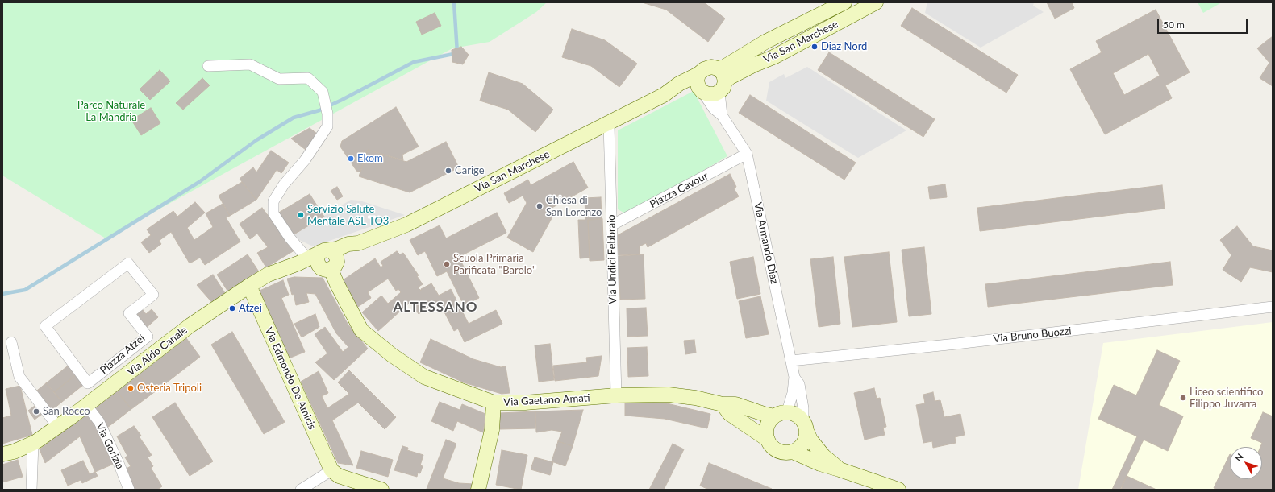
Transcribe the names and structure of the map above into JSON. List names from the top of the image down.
{
  "streets": {
    "street": [
      "Via San Marchese",
      "Piazza Cavour",
      "Via Armando Diaz",
      "Via Undici Febbraio",
      "Via Bruno Buozzi",
      "Via Aldo Canale",
      "Piazza Atzei",
      "Via Edmondo De Amicis",
      "Via Gaetano Amati",
      "Via Gorizia"
    ]
  },
  "crossings": [
    ["Via San Marchese", "Via Armando Diaz"],
    ["Via San Marchese", "Via Undici Febbraio"],
    ["Via San Marchese", "Via Aldo Canale"],
    ["Via San Marchese", "Via Gaetano Amati"],
    ["Piazza Cavour", "Via Armando Diaz"],
    ["Piazza Cavour", "Via Undici Febbraio"],
    ["Via Armando Diaz", "Via Bruno Buozzi"],
    ["Via Armando Diaz", "Via Gaetano Amati"],
    ["Via Undici Febbraio", "Via Gaetano Amati"],
    ["Via Aldo Canale", "Via Edmondo De Amicis"],
    ["Via Aldo Canale", "Via Gaetano Amati"],
    ["Via Aldo Canale", "Via Gorizia"]
  ],
  "districts": ["ALTESSANO"],
  "parks": ["Parco Naturale La Mandria"],
  "places": [
    "Diaz Nord",
    "Ekom",
    "Carige",
    "Chiesa di San Lorenzo",
    "Servizio Salute Mentale ASL TO3",
    "Scuola Primaria Parificata \"Barolo\"",
    "Atzei",
    "Osteria Tripoli",
    "Liceo scientifico Filippo Juvarra",
    "San Rocco"
  ],
  "scale_bar": "50 m",
  "north": "top left"
}
